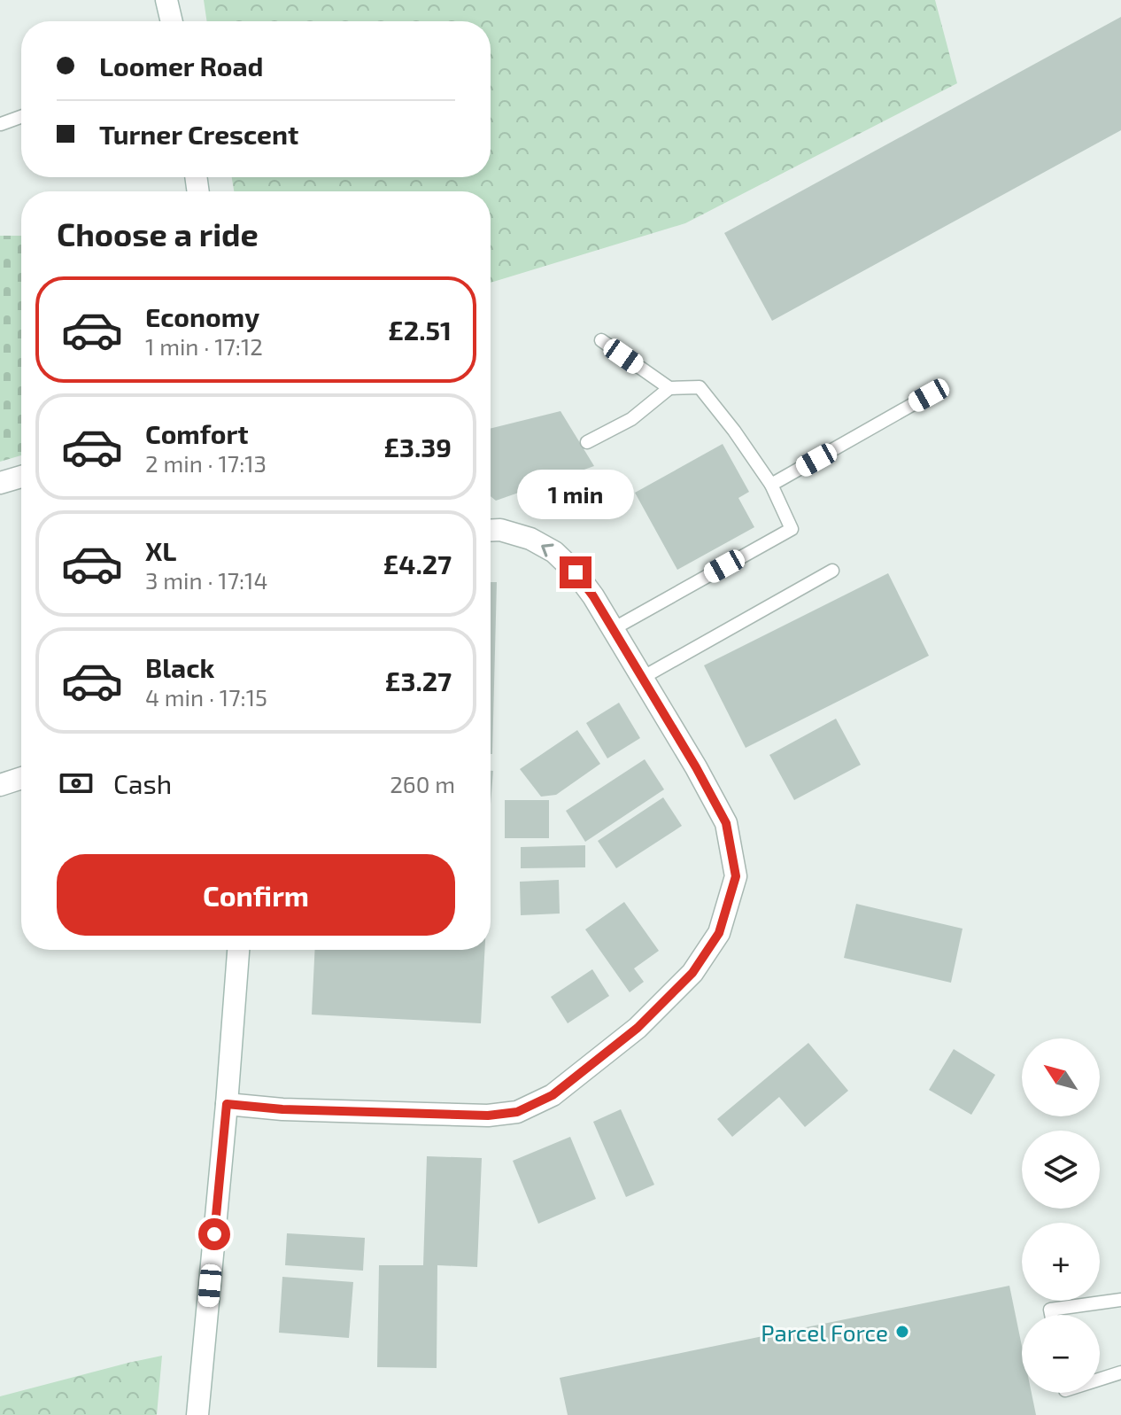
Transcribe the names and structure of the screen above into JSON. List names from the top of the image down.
{
  "places": ["Parcel Force"],
  "north": "top left",
  "page": {
    "banner": ["Loomer Road", "Turner Crescent"],
    "heading": "Choose a ride",
    "list": [
      {
        "name": "Economy",
        "note": "1 min · 17:12",
        "value": "£2.51"
      },
      {
        "name": "Comfort",
        "note": "2 min · 17:13",
        "value": "£3.39"
      },
      {
        "name": "XL",
        "note": "3 min · 17:14",
        "value": "£4.27"
      },
      {
        "name": "Black",
        "note": "4 min · 17:15",
        "value": "£3.27"
      }
    ],
    "bubble": "1 min",
    "pay": ["Cash", "260 m"],
    "buttons": "Confirm",
    "map_buttons": ["+", "−"]
  }
}
